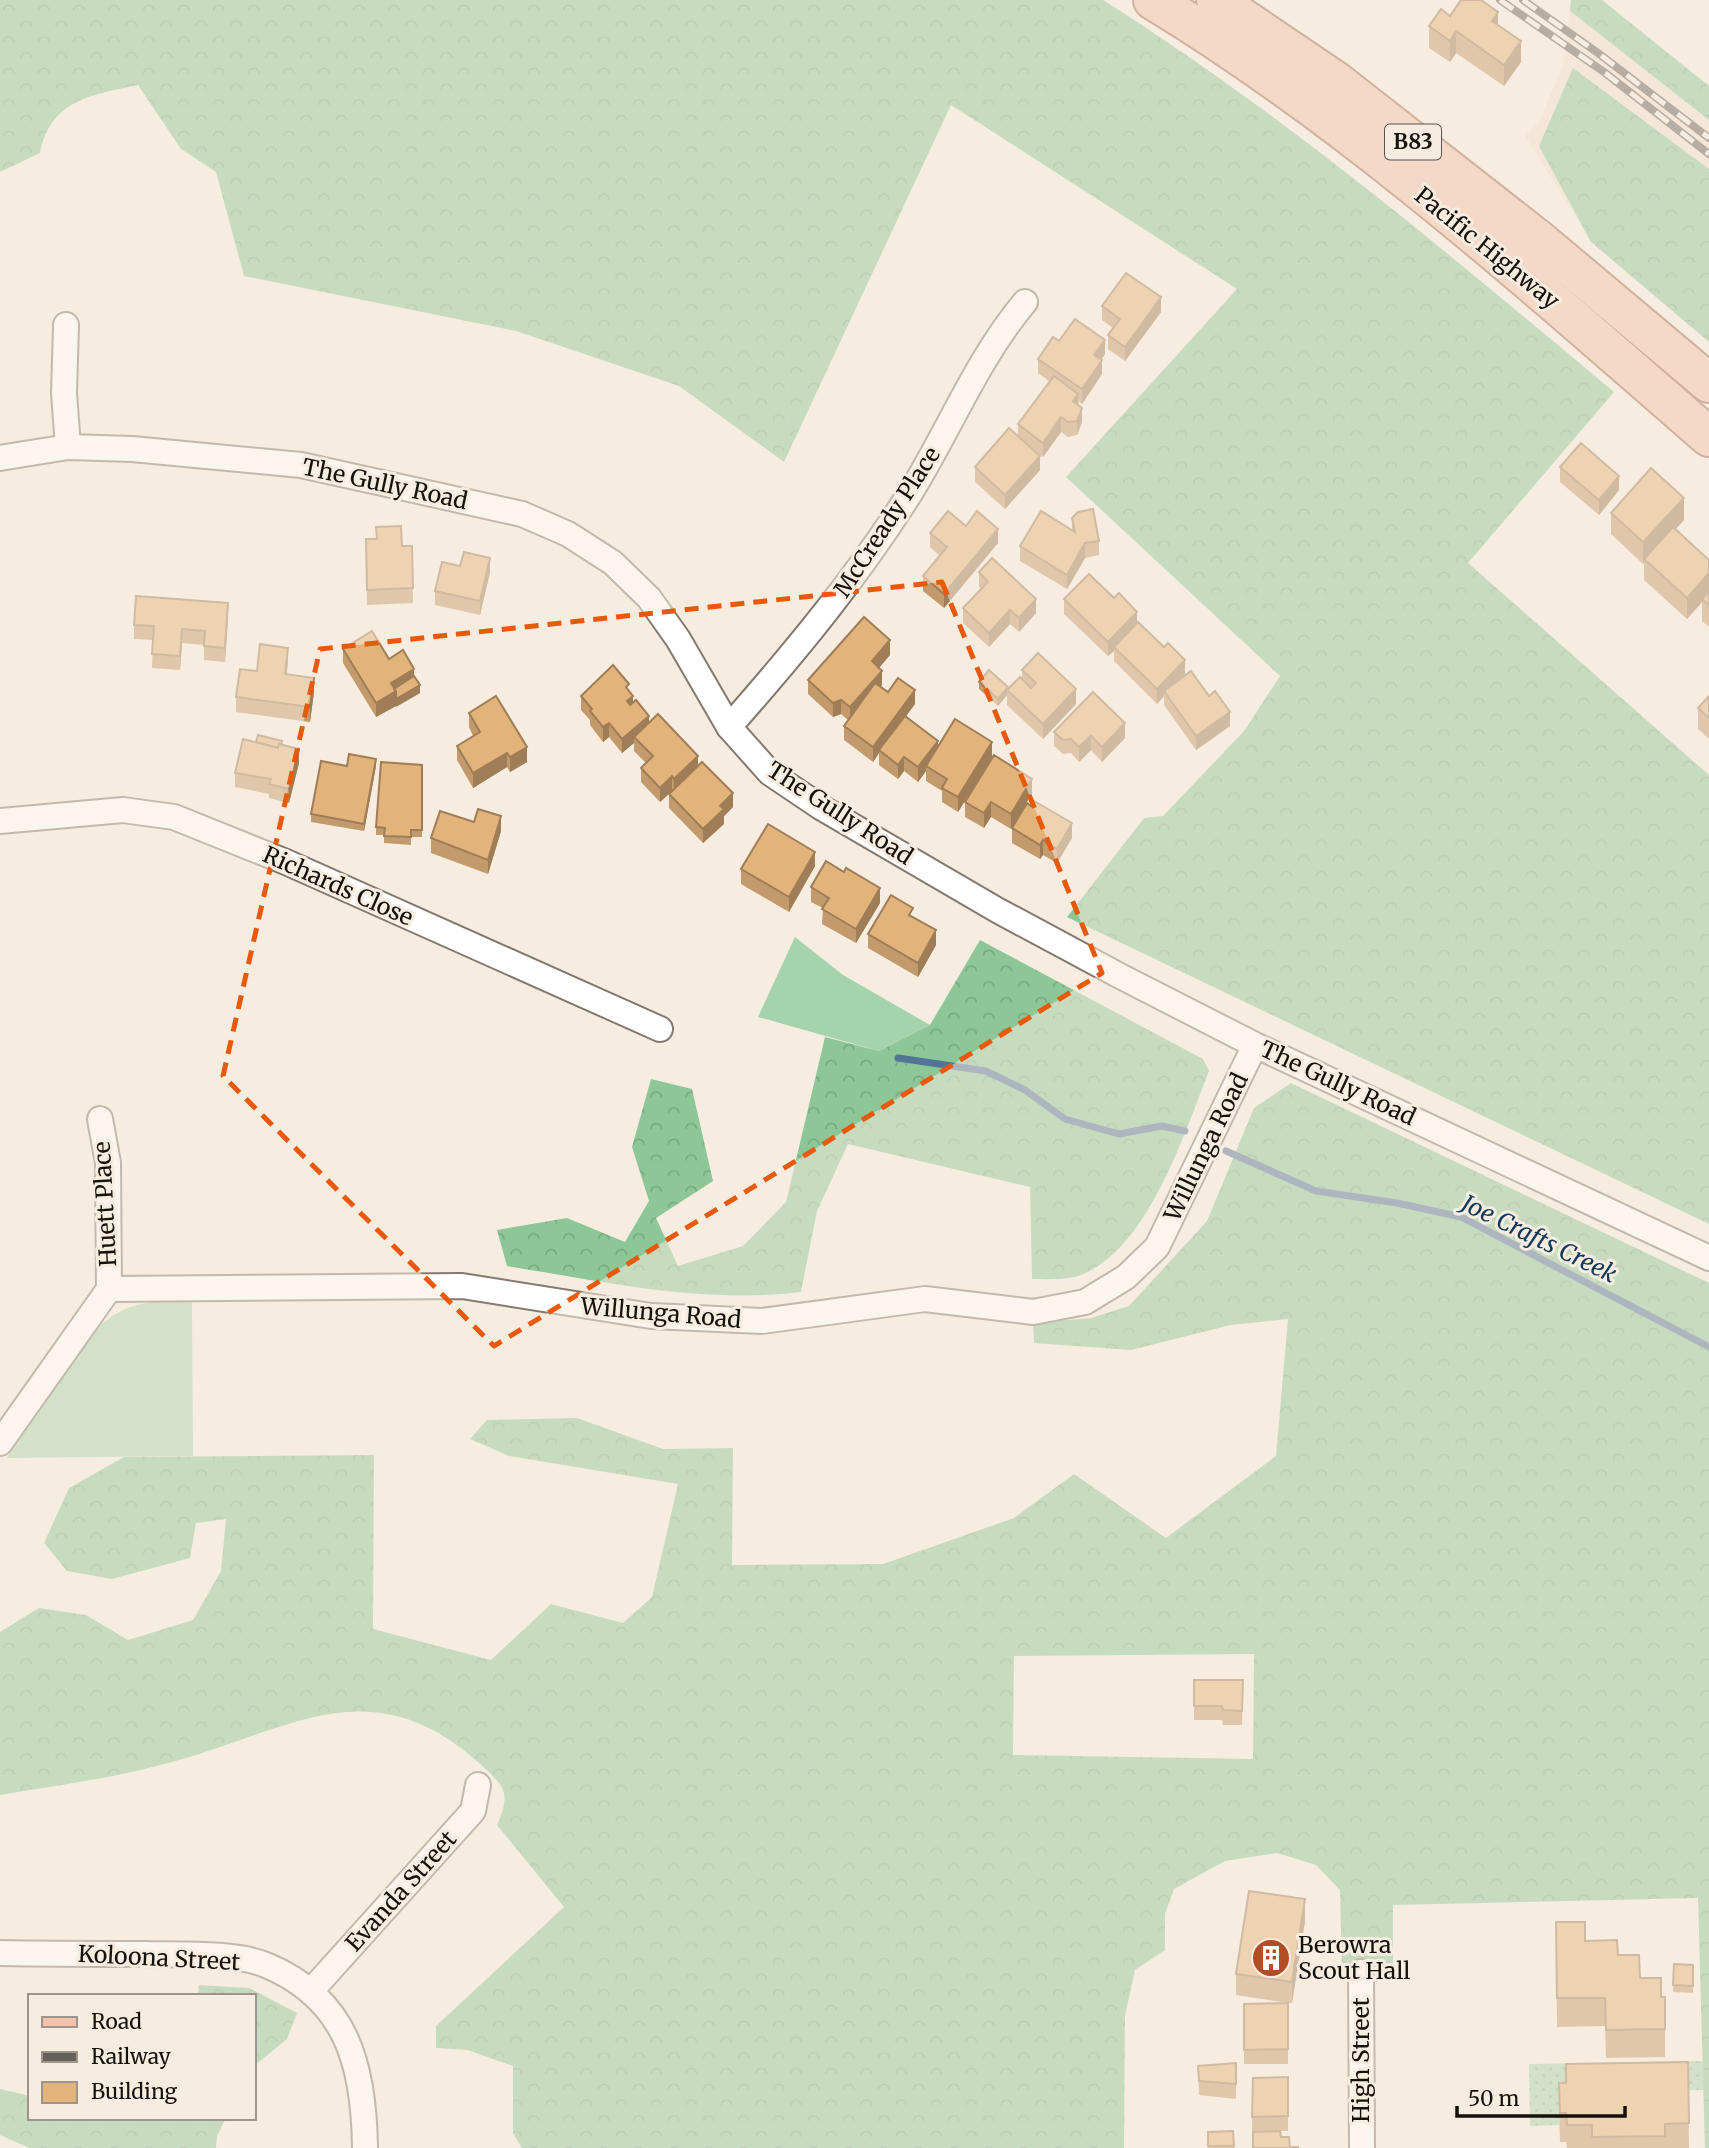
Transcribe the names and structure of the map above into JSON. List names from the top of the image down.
{
  "streets": {
    "main road": ["B83", "Pacific Highway"],
    "street": [
      "The Gully Road",
      "McCready Place",
      "Richards Close",
      "Willunga Road",
      "Huett Place",
      "Evanda Street",
      "Koloona Street",
      "High Street"
    ]
  },
  "crossings": [
    ["The Gully Road", "McCready Place"],
    ["The Gully Road", "Willunga Road"],
    ["Willunga Road", "Huett Place"],
    ["Evanda Street", "Koloona Street"]
  ],
  "water": ["Joe Crafts Creek"],
  "places": {
    "building": ["Berowra Scout Hall"]
  },
  "legend": ["Road", "Railway", "Building"],
  "scale_bar": "50 m"
}
